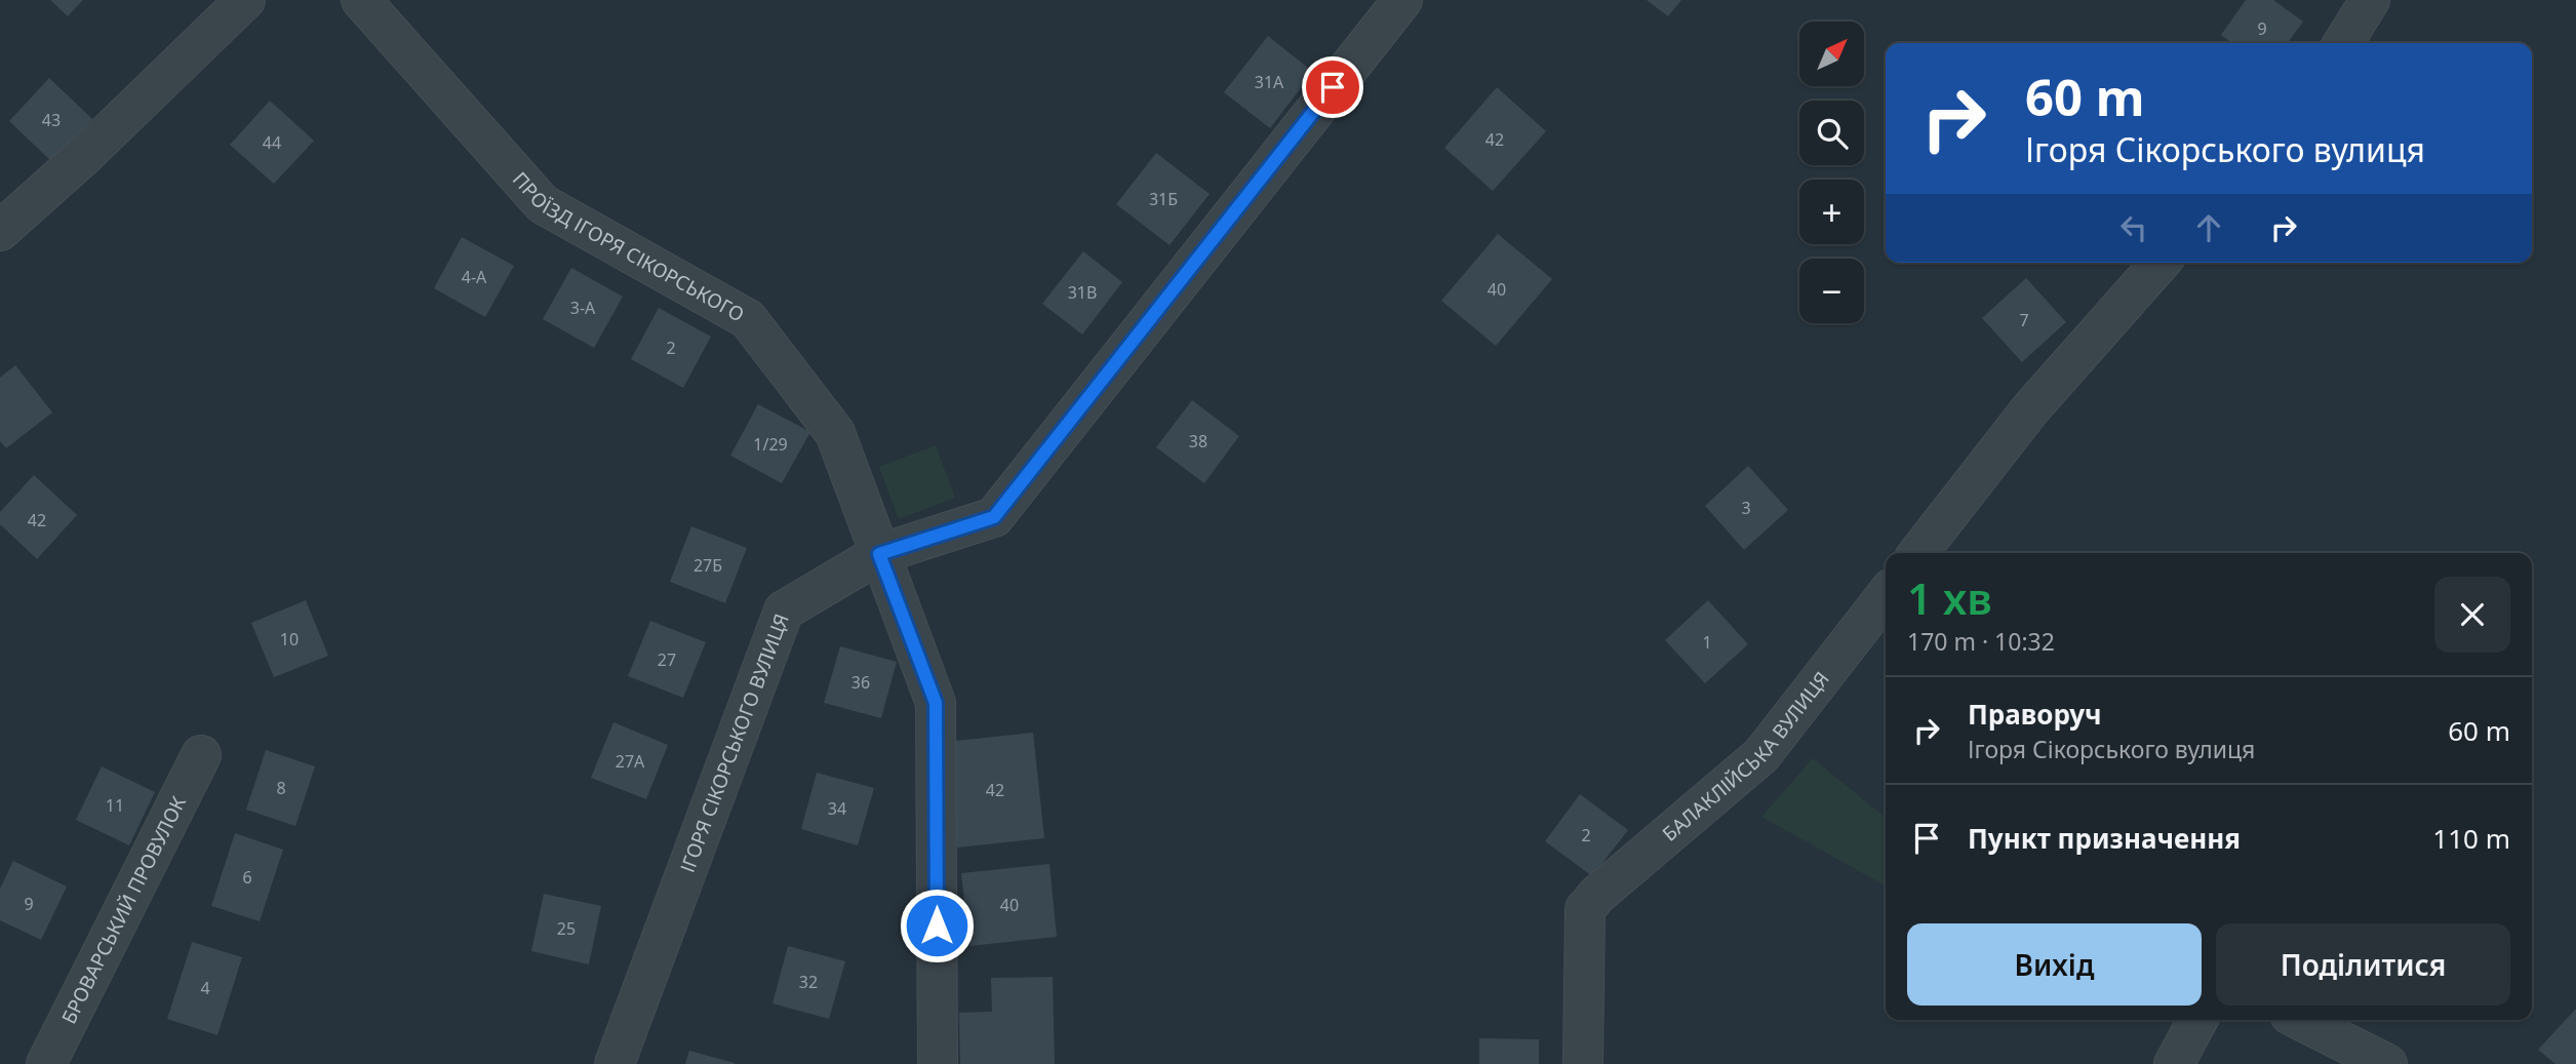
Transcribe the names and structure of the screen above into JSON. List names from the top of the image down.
{
  "streets": {
    "street": [
      "ПРОЇЗД ІГОРЯ СІКОРСЬКОГО",
      "ІГОРЯ СІКОРСЬКОГО ВУЛИЦЯ",
      "БАЛАКЛІЙСЬКА ВУЛИЦЯ",
      "БРОВАРСЬКИЙ ПРОВУЛОК"
    ]
  },
  "crossings": [
    ["ПРОЇЗД ІГОРЯ СІКОРСЬКОГО", "ІГОРЯ СІКОРСЬКОГО ВУЛИЦЯ"]
  ],
  "house_numbers": [
    "9",
    "31А",
    "43",
    "42",
    "44",
    "31Б",
    "4-А",
    "40",
    "31В",
    "3-А",
    "7",
    "2",
    "38",
    "1/29",
    "3",
    "42",
    "27Б",
    "10",
    "1",
    "27",
    "36",
    "27А",
    "8",
    "42",
    "11",
    "34",
    "2",
    "6",
    "9",
    "40",
    "25",
    "32",
    "4"
  ],
  "north": "top right",
  "page": {
    "map_buttons": ["+", "−"],
    "turn": ["60 m", "Ігоря Сікорського вулиця"],
    "heading": ["1 хв", "170 m · 10:32"],
    "list": [
      {
        "name": "Праворуч",
        "note": "Ігоря Сікорського вулиця",
        "value": "60 m"
      },
      {
        "name": "Пункт призначення",
        "value": "110 m"
      }
    ],
    "buttons": ["Вихід", "Поділитися"]
  }
}
